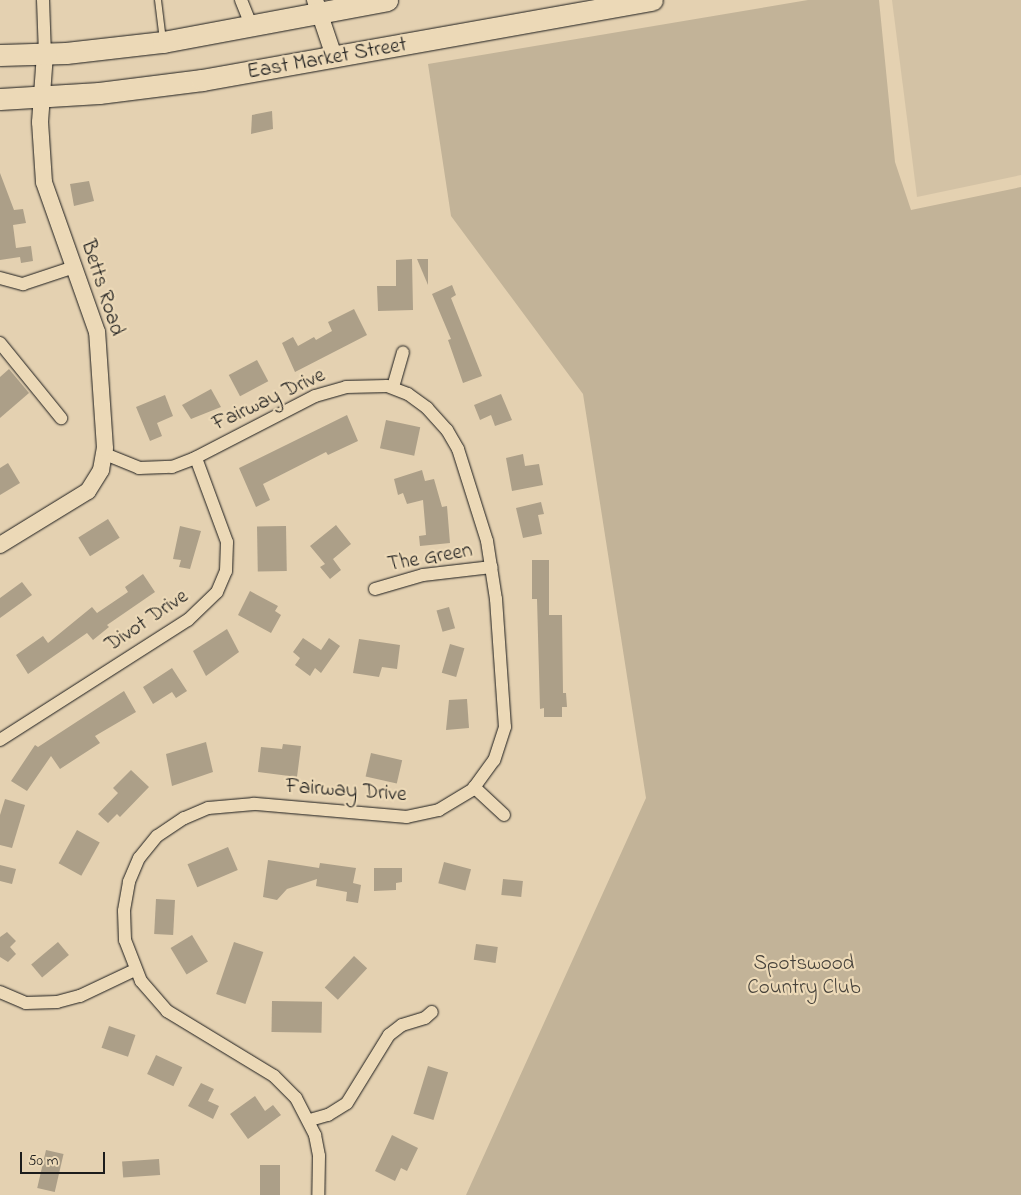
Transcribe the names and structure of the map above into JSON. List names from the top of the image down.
{
  "streets": {
    "highway": ["East Market Street"],
    "street": [
      "Betts Road",
      "Fairway Drive",
      "The Green",
      "Divot Drive"
    ]
  },
  "crossings": [
    ["East Market Street", "Betts Road"],
    ["Betts Road", "Fairway Drive"],
    ["Fairway Drive", "The Green"],
    ["Fairway Drive", "Divot Drive"]
  ],
  "parks": ["Spotswood Country Club"],
  "scale_bar": "50 m"
}
